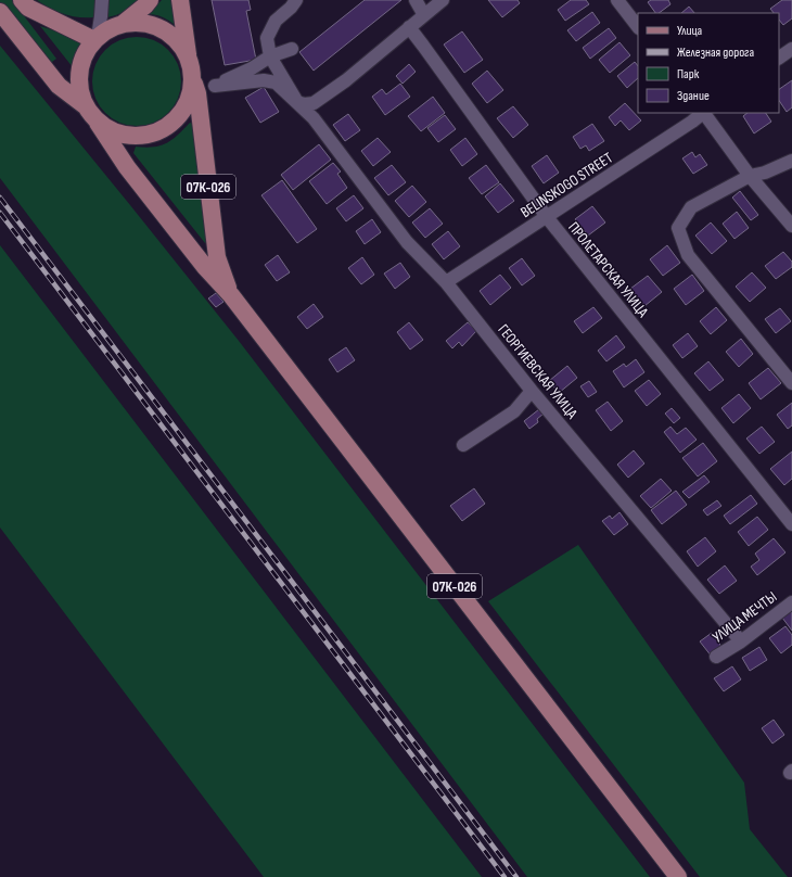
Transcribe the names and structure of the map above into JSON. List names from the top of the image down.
{
  "streets": {
    "main road": ["07К-026"],
    "street": [
      "BELINSKOGO STREET",
      "ПРОЛЕТАРСКАЯ УЛИЦА",
      "ГЕОРГИЕВСКАЯ УЛИЦА",
      "УЛИЦА МЕЧТЫ"
    ]
  },
  "crossings": [
    ["BELINSKOGO STREET", "ПРОЛЕТАРСКАЯ УЛИЦА"],
    ["BELINSKOGO STREET", "ГЕОРГИЕВСКАЯ УЛИЦА"],
    ["ГЕОРГИЕВСКАЯ УЛИЦА", "УЛИЦА МЕЧТЫ"]
  ],
  "legend": [
    "Улица",
    "Железная дорога",
    "Парк",
    "Здание"
  ]
}
